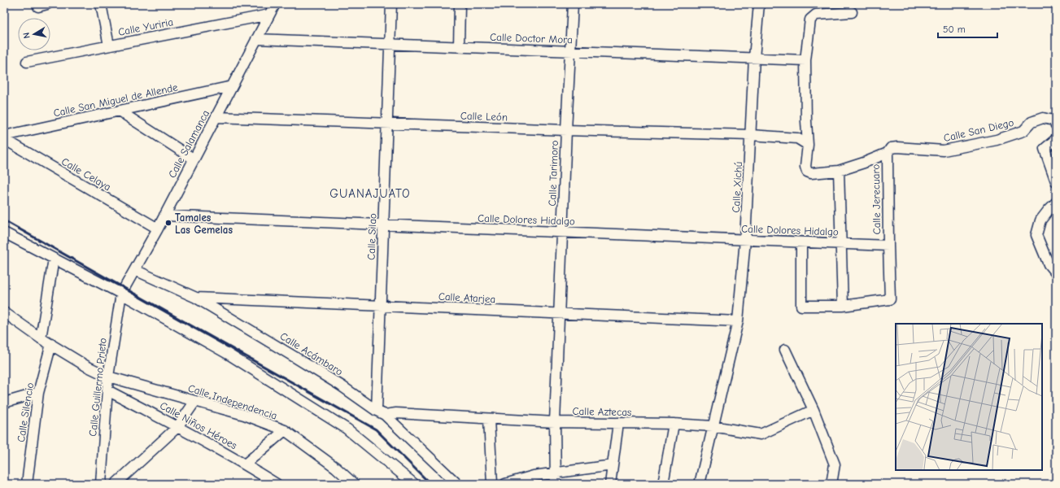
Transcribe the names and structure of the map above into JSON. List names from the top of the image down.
{
  "streets": {
    "street": [
      "Calle Yuriria",
      "Calle Doctor Mora",
      "Calle San Miguel de Allende",
      "Calle León",
      "Calle San Diego",
      "Calle Salamanca",
      "Calle Tarimoro",
      "Calle Celaya",
      "Calle Xichú",
      "Calle Jerecuaro",
      "Calle Dolores Hidalgo",
      "Calle Silao",
      "Calle Atarjea",
      "Calle Acámbaro",
      "Calle Guillermo Prieto",
      "Calle Independencia",
      "Calle Aztecas",
      "Calle Silencio",
      "Calle Niños Héroes"
    ]
  },
  "crossings": [
    ["Calle Yuriria", "Calle Salamanca"],
    ["Calle Doctor Mora", "Calle Salamanca"],
    ["Calle Doctor Mora", "Calle Tarimoro"],
    ["Calle Doctor Mora", "Calle Xichú"],
    ["Calle Doctor Mora", "Calle Silao"],
    ["Calle San Miguel de Allende", "Calle Salamanca"],
    ["Calle León", "Calle San Diego"],
    ["Calle León", "Calle Salamanca"],
    ["Calle León", "Calle Tarimoro"],
    ["Calle León", "Calle Xichú"],
    ["Calle León", "Calle Silao"],
    ["Calle San Diego", "Calle Jerecuaro"],
    ["Calle Salamanca", "Calle Celaya"],
    ["Calle Salamanca", "Calle Dolores Hidalgo"],
    ["Calle Salamanca", "Calle Acámbaro"],
    ["Calle Salamanca", "Calle Guillermo Prieto"],
    ["Calle Tarimoro", "Calle Dolores Hidalgo"],
    ["Calle Tarimoro", "Calle Atarjea"],
    ["Calle Tarimoro", "Calle Aztecas"],
    ["Calle Xichú", "Calle Dolores Hidalgo"],
    ["Calle Xichú", "Calle Atarjea"],
    ["Calle Xichú", "Calle Aztecas"],
    ["Calle Jerecuaro", "Calle Dolores Hidalgo"],
    ["Calle Dolores Hidalgo", "Calle Silao"],
    ["Calle Silao", "Calle Atarjea"],
    ["Calle Silao", "Calle Acámbaro"],
    ["Calle Silao", "Calle Aztecas"],
    ["Calle Atarjea", "Calle Acámbaro"],
    ["Calle Acámbaro", "Calle Aztecas"],
    ["Calle Guillermo Prieto", "Calle Independencia"],
    ["Calle Guillermo Prieto", "Calle Niños Héroes"],
    ["Calle Independencia", "Calle Silencio"]
  ],
  "districts": ["GUANAJUATO"],
  "places": ["Tamales Las Gemelas"],
  "scale_bar": "50 m",
  "north": "left"
}
